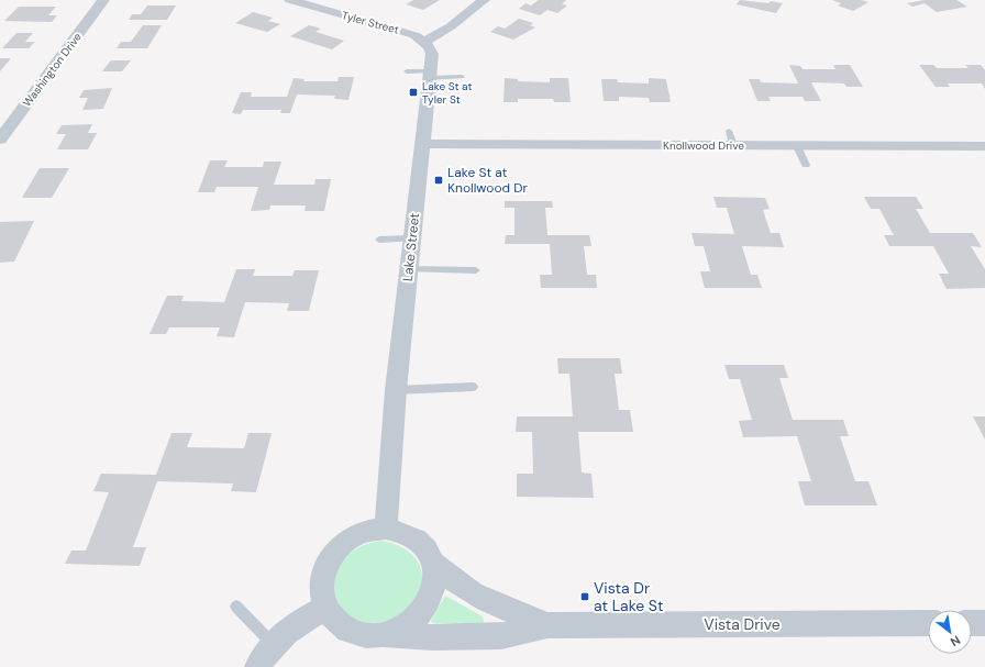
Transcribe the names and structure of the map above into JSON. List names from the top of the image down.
{
  "streets": {
    "street": [
      "Tyler Street",
      "Washington Drive",
      "Knollwood Drive",
      "Lake Street",
      "Vista Drive"
    ]
  },
  "crossings": [
    ["Tyler Street", "Lake Street"],
    ["Knollwood Drive", "Lake Street"],
    ["Lake Street", "Vista Drive"]
  ],
  "places": {
    "transit": ["Lake St at Tyler St", "Lake St at Knollwood Dr", "Vista Dr at Lake St"]
  },
  "north": "bottom right"
}
